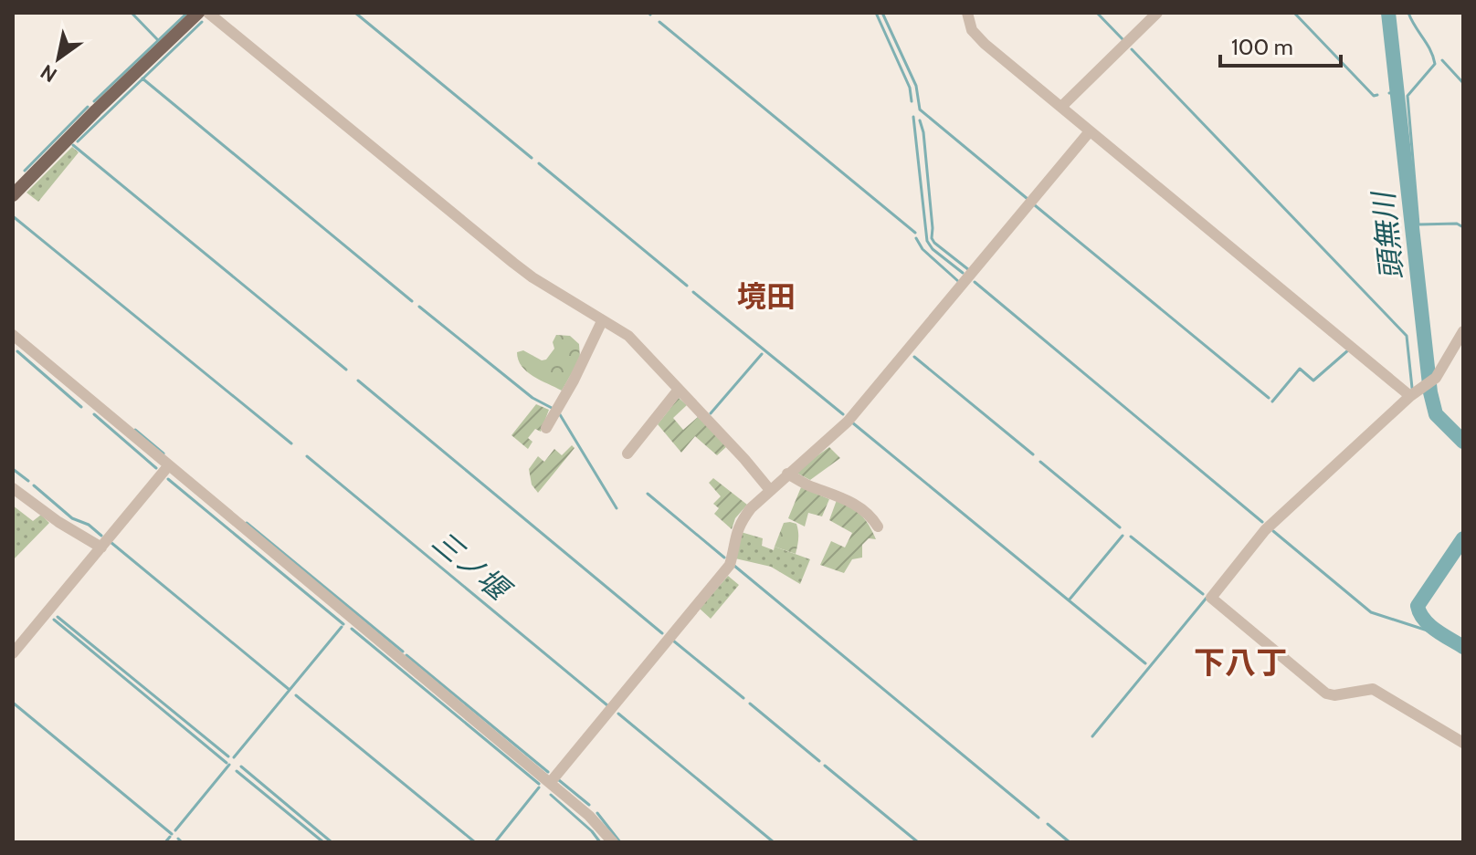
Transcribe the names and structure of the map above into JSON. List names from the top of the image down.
{
  "districts": ["境田", "下八丁"],
  "water": ["頭無川", "三ノ堰"],
  "scale_bar": "100 m",
  "north": "bottom left"
}
